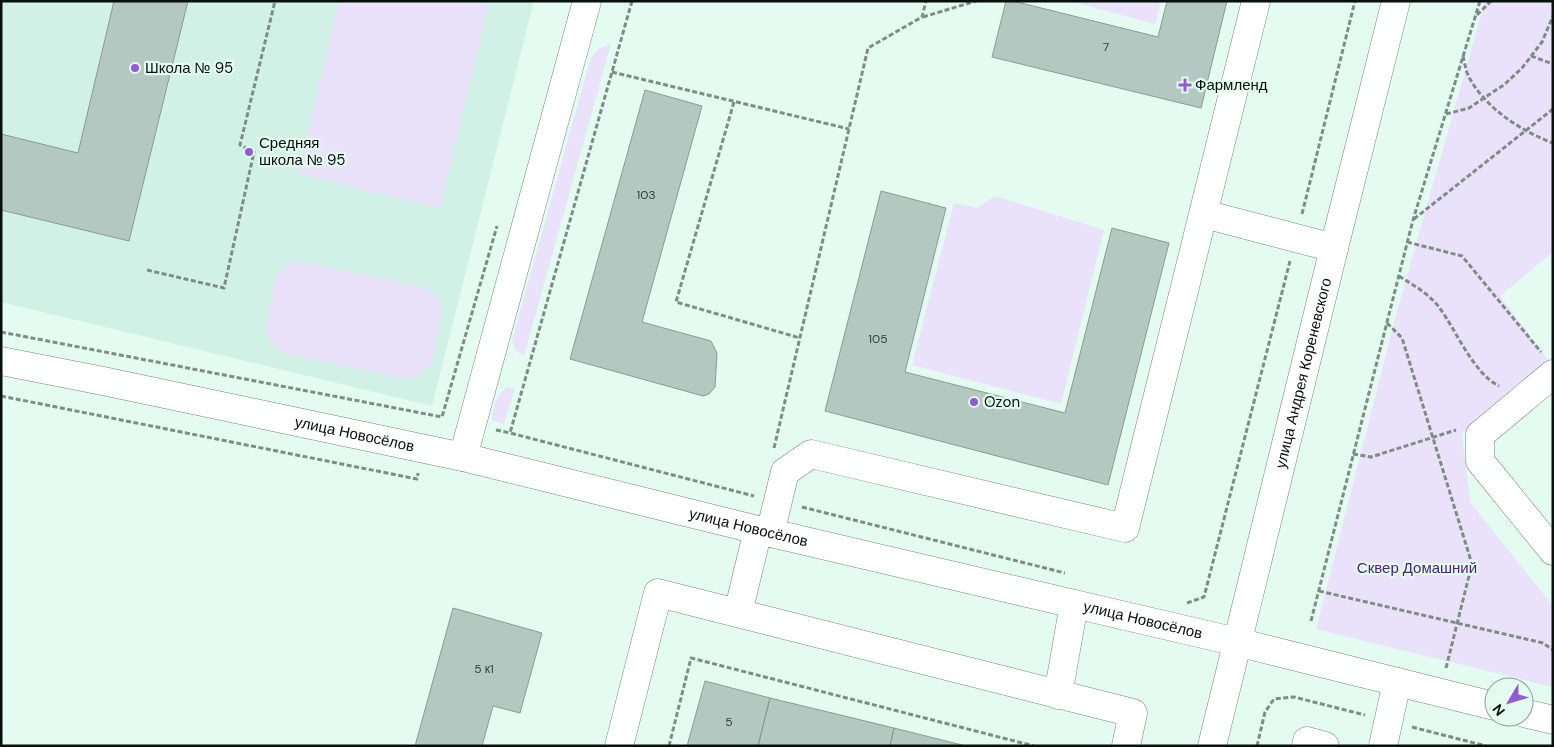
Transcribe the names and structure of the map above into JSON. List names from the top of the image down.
{
  "streets": {
    "street": ["улица Андрея Кореневского", "улица Новосёлов"]
  },
  "crossings": [
    ["улица Андрея Кореневского", "улица Новосёлов"]
  ],
  "parks": ["Сквер Домашний"],
  "places": {
    "other": ["Школа № 95", "Средняя школа № 95", "Ozon"],
    "health": ["Фармленд"]
  },
  "house_numbers": [
    "7",
    "103",
    "105",
    "5 к1",
    "5"
  ],
  "north": "bottom left"
}
